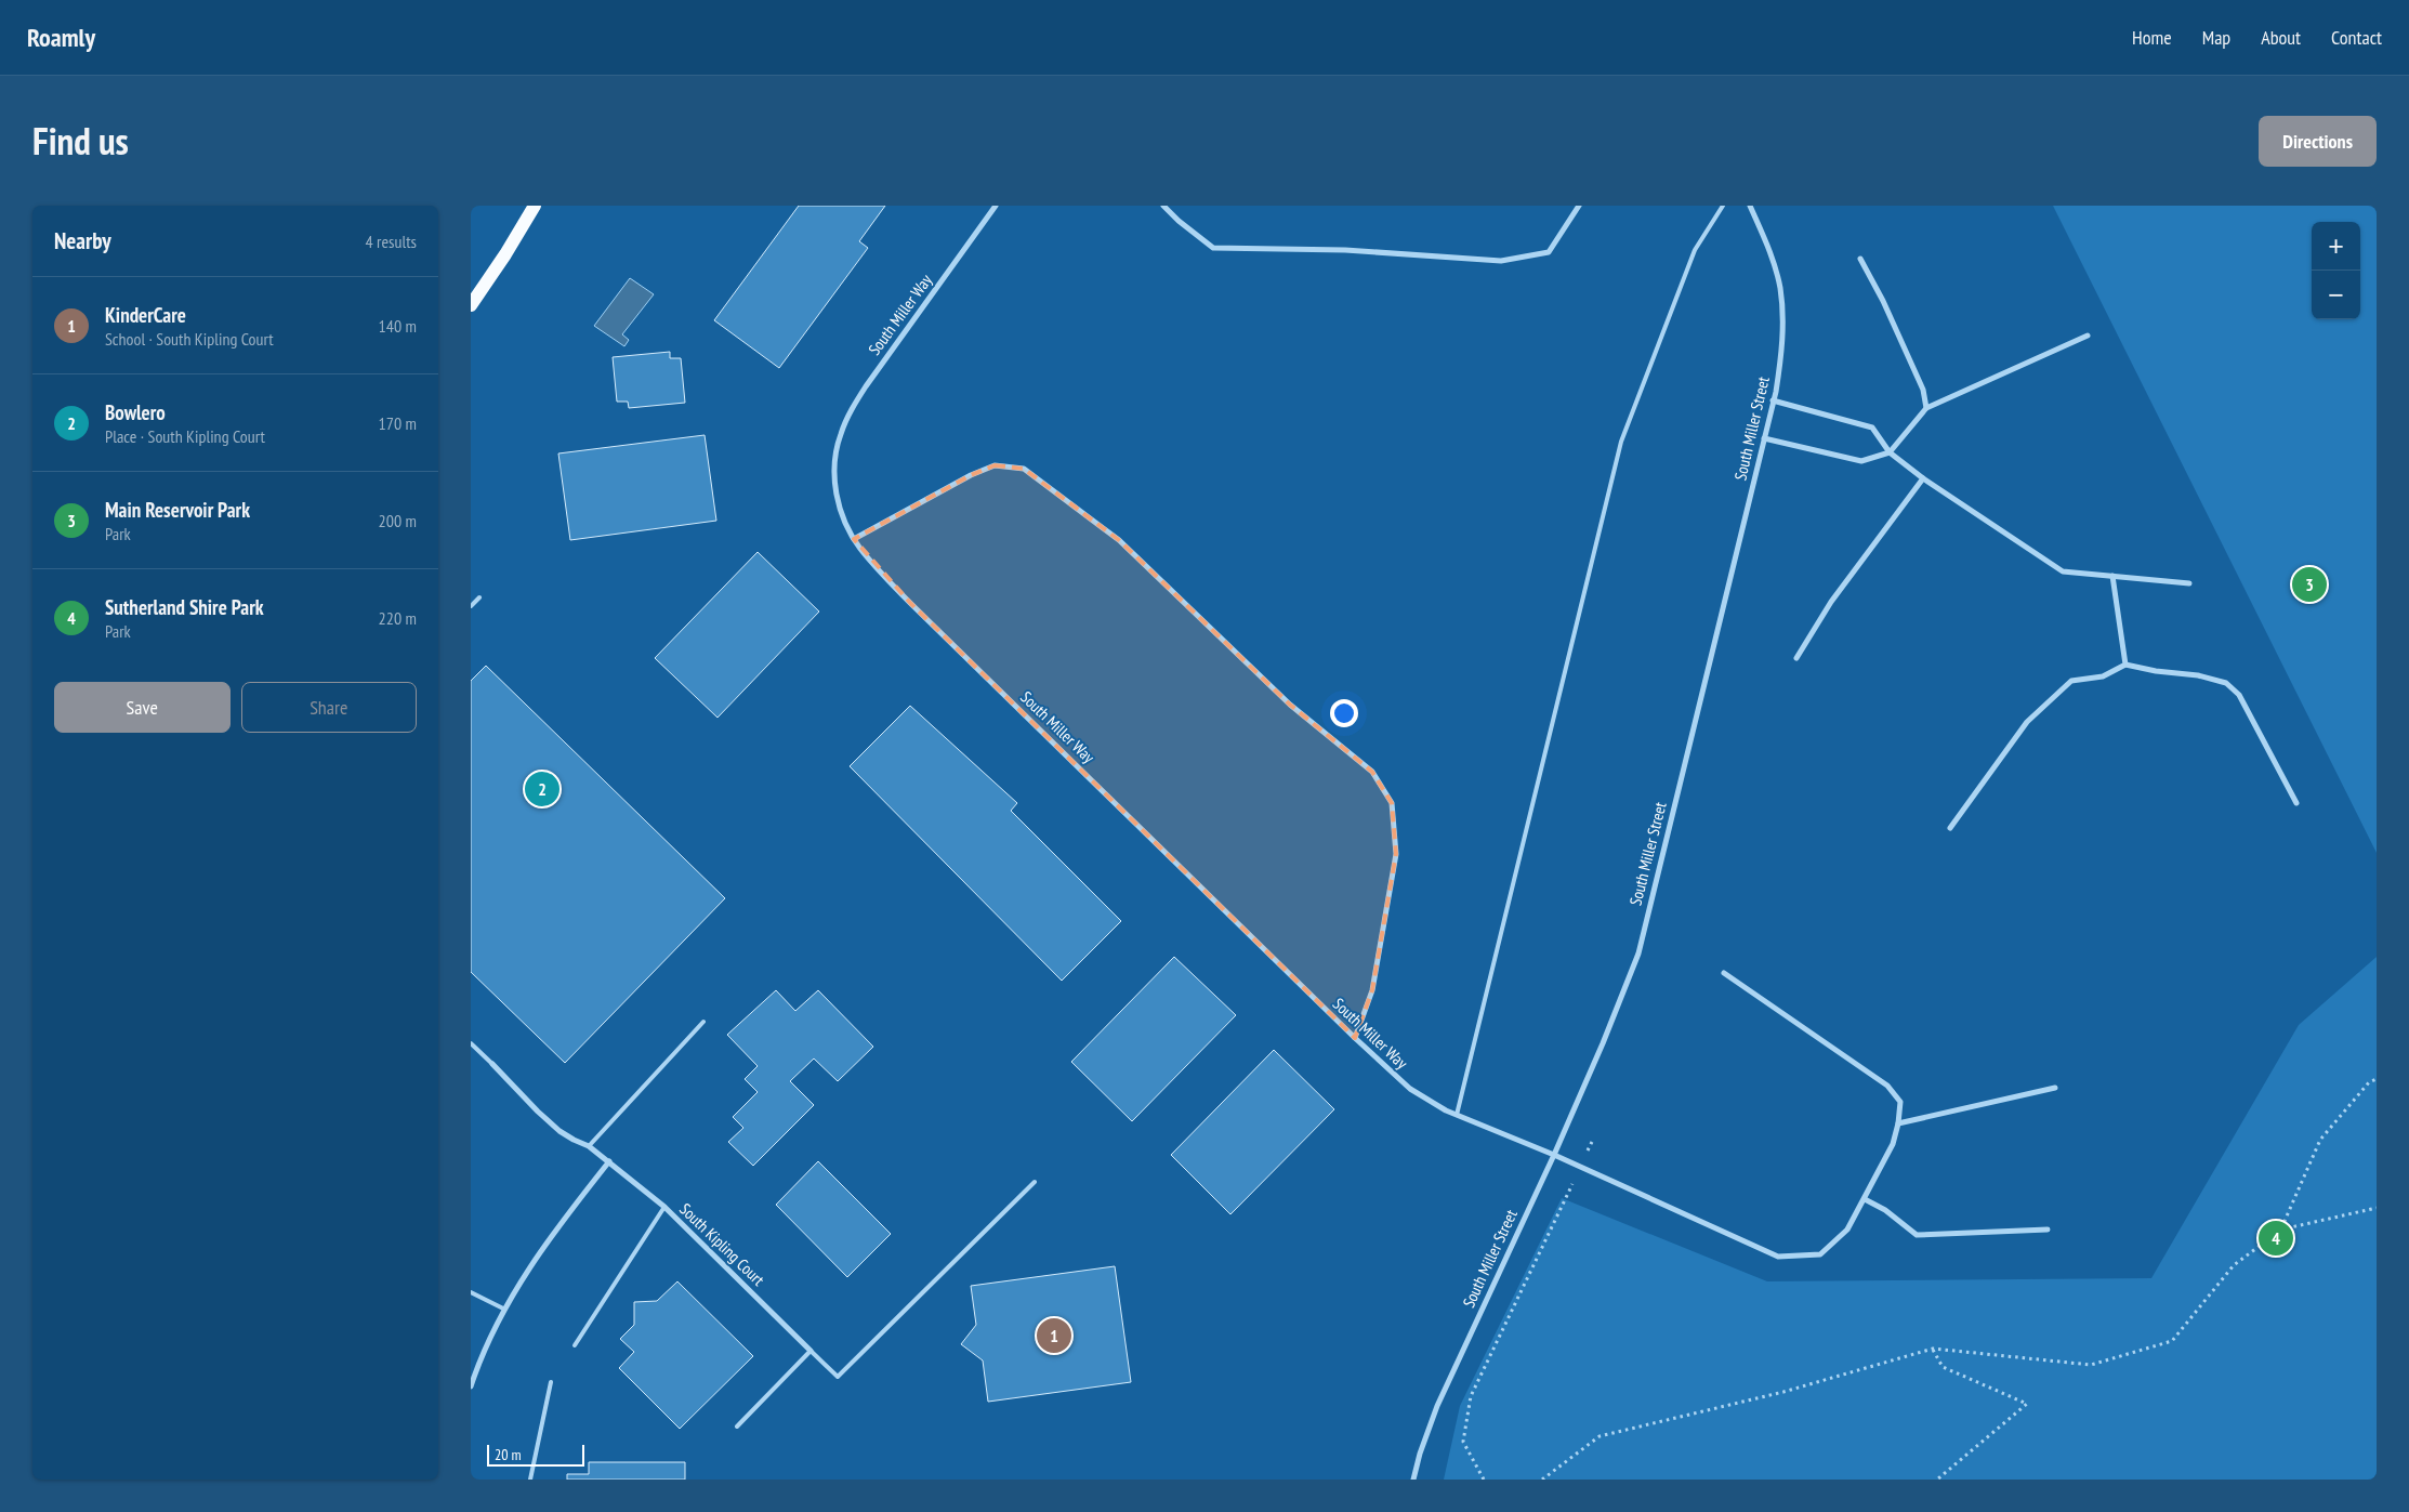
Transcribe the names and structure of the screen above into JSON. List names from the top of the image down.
{
  "streets": {
    "street": ["South Miller Way", "South Miller Street", "South Kipling Court"]
  },
  "crossings": [
    ["South Miller Way", "South Miller Street"]
  ],
  "scale_bar": "20 m",
  "page": {
    "header": "Roamly",
    "nav": [
      "Home",
      "Map",
      "About",
      "Contact"
    ],
    "title": "Find us",
    "buttons": [
      "Directions",
      ["Save", "Share"]
    ],
    "heading": ["Nearby", "4 results"],
    "map_buttons": ["+", "−"],
    "list": [
      {
        "mark": "1",
        "name": "KinderCare",
        "note": "School · South Kipling Court",
        "value": "140 m"
      },
      {
        "mark": "2",
        "name": "Bowlero",
        "note": "Place · South Kipling Court",
        "value": "170 m"
      },
      {
        "mark": "3",
        "name": "Main Reservoir Park",
        "note": "Park",
        "value": "200 m"
      },
      {
        "mark": "4",
        "name": "Sutherland Shire Park",
        "note": "Park",
        "value": "220 m"
      }
    ],
    "pins": [
      "3",
      "2",
      "4",
      "1"
    ],
    "scale": "20 m"
  }
}
